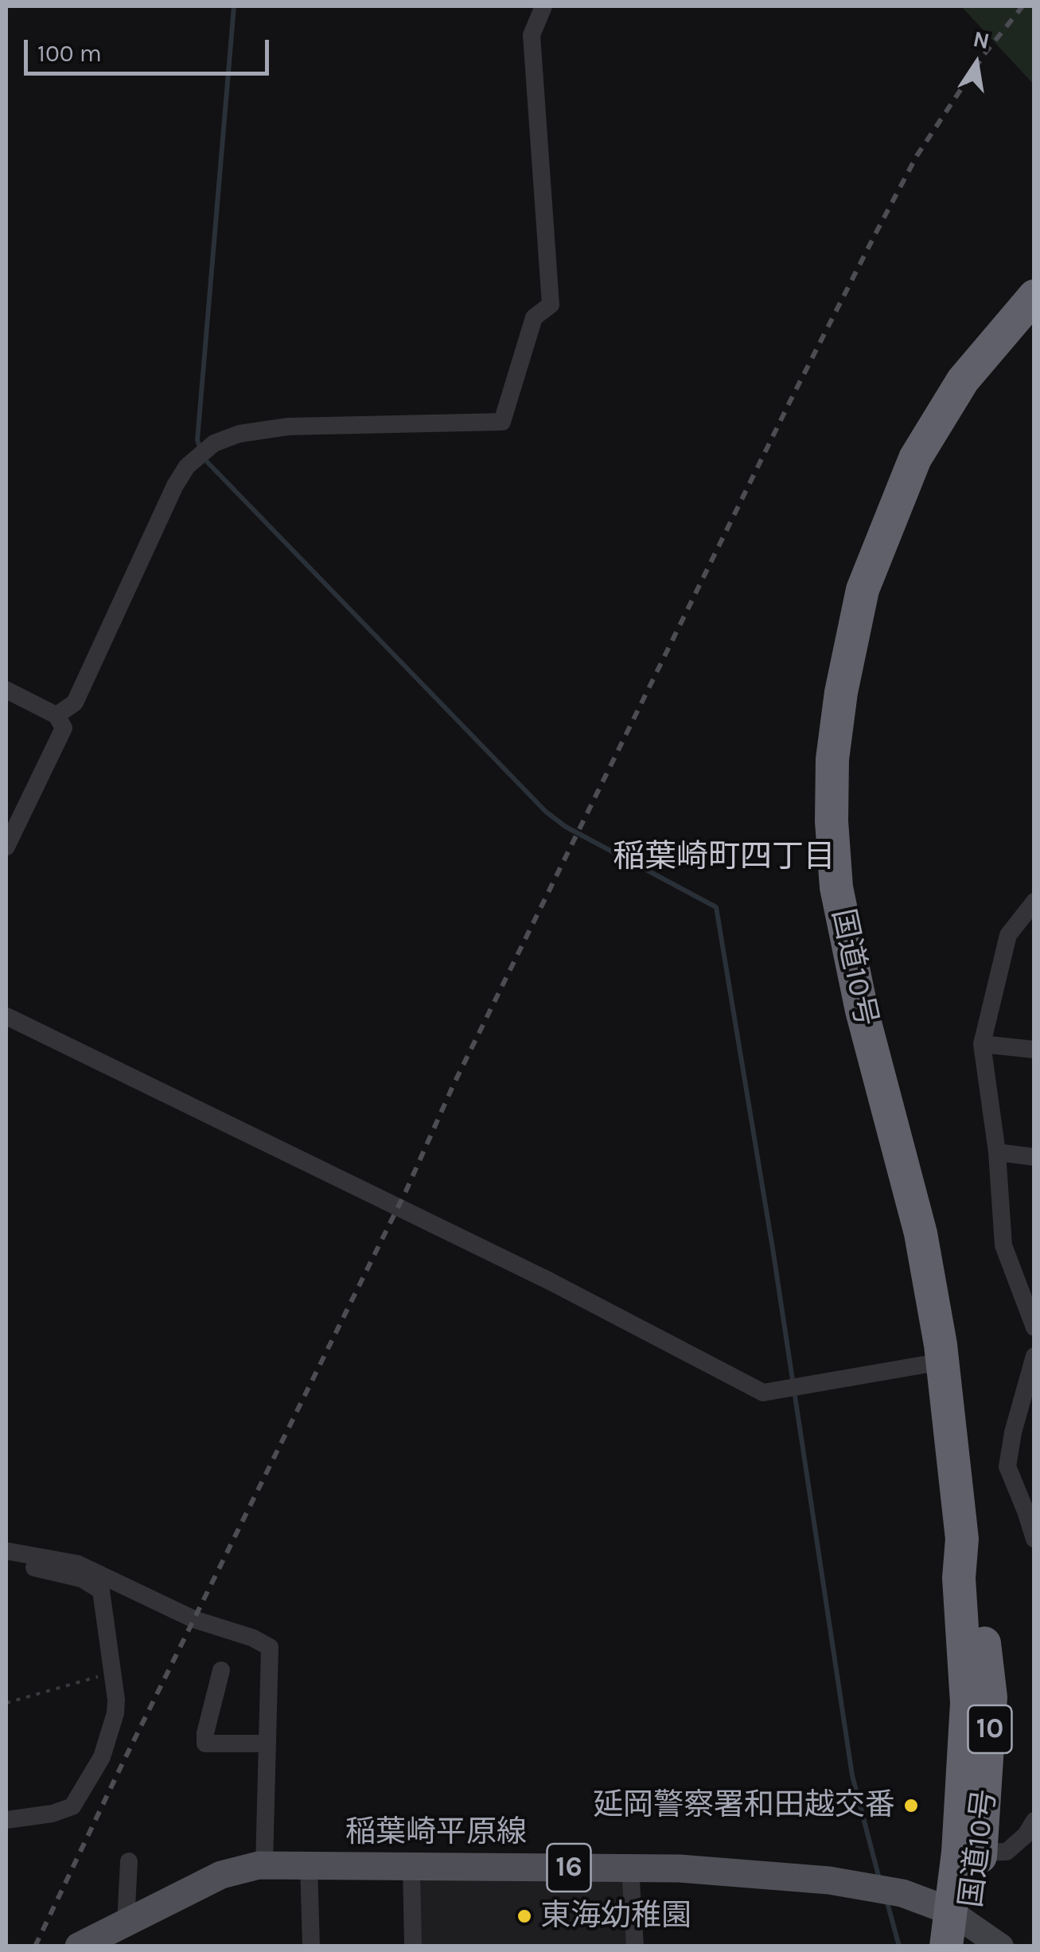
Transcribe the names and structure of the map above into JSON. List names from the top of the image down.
{
  "streets": {
    "highway": ["国道10号", "10"],
    "main road": ["稲葉崎平原線", "16"]
  },
  "crossings": [
    ["国道10号", "稲葉崎平原線"]
  ],
  "districts": ["稲葉崎町四丁目"],
  "places": ["延岡警察署和田越交番", "東海幼稚園"],
  "scale_bar": "100 m",
  "north": "top"
}
